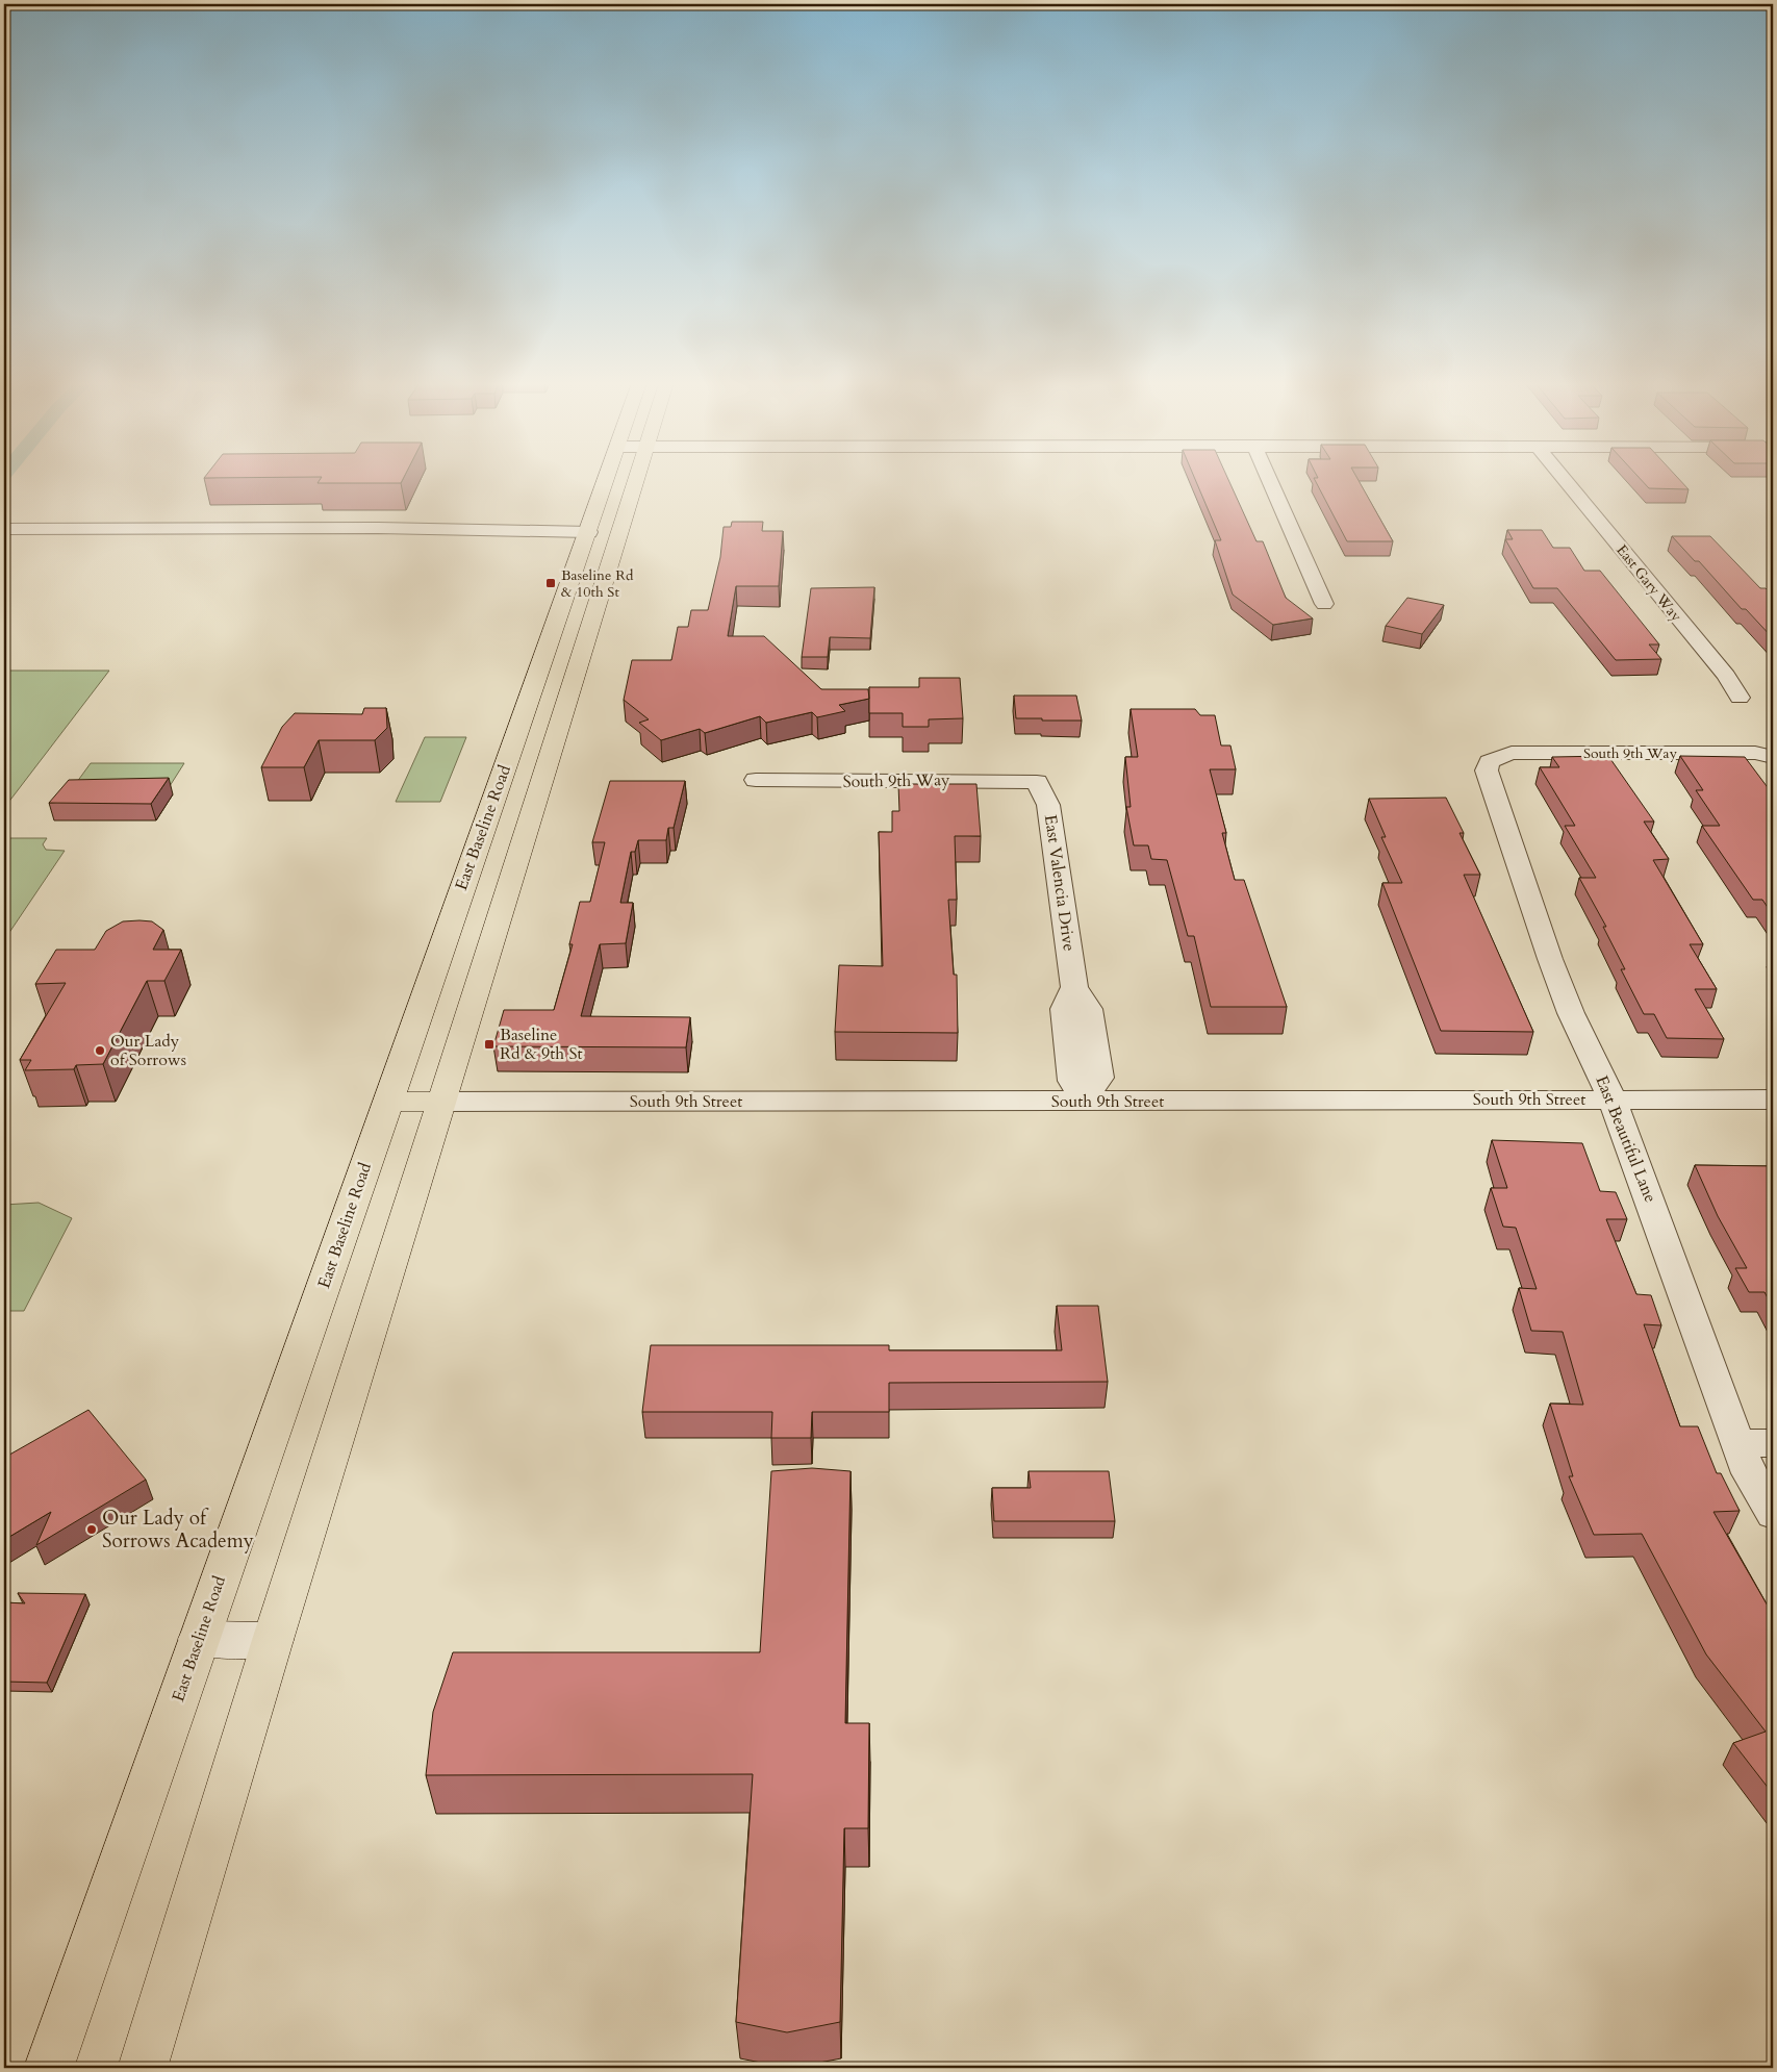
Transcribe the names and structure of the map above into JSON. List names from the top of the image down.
{
  "streets": {
    "main road": ["East Baseline Road"],
    "street": [
      "East Gary Way",
      "South 9th Way",
      "East Valencia Drive",
      "South 9th Street",
      "East Beautiful Lane"
    ]
  },
  "crossings": [
    ["South 9th Way", "East Valencia Drive"],
    ["South 9th Way", "East Beautiful Lane"],
    ["East Valencia Drive", "South 9th Street"],
    ["South 9th Street", "East Beautiful Lane"]
  ],
  "places": {
    "transit": ["Baseline Rd & 10th St", "Baseline Rd & 9th St"],
    "other": ["Our Lady of Sorrows", "Our Lady of Sorrows Academy"]
  }
}
